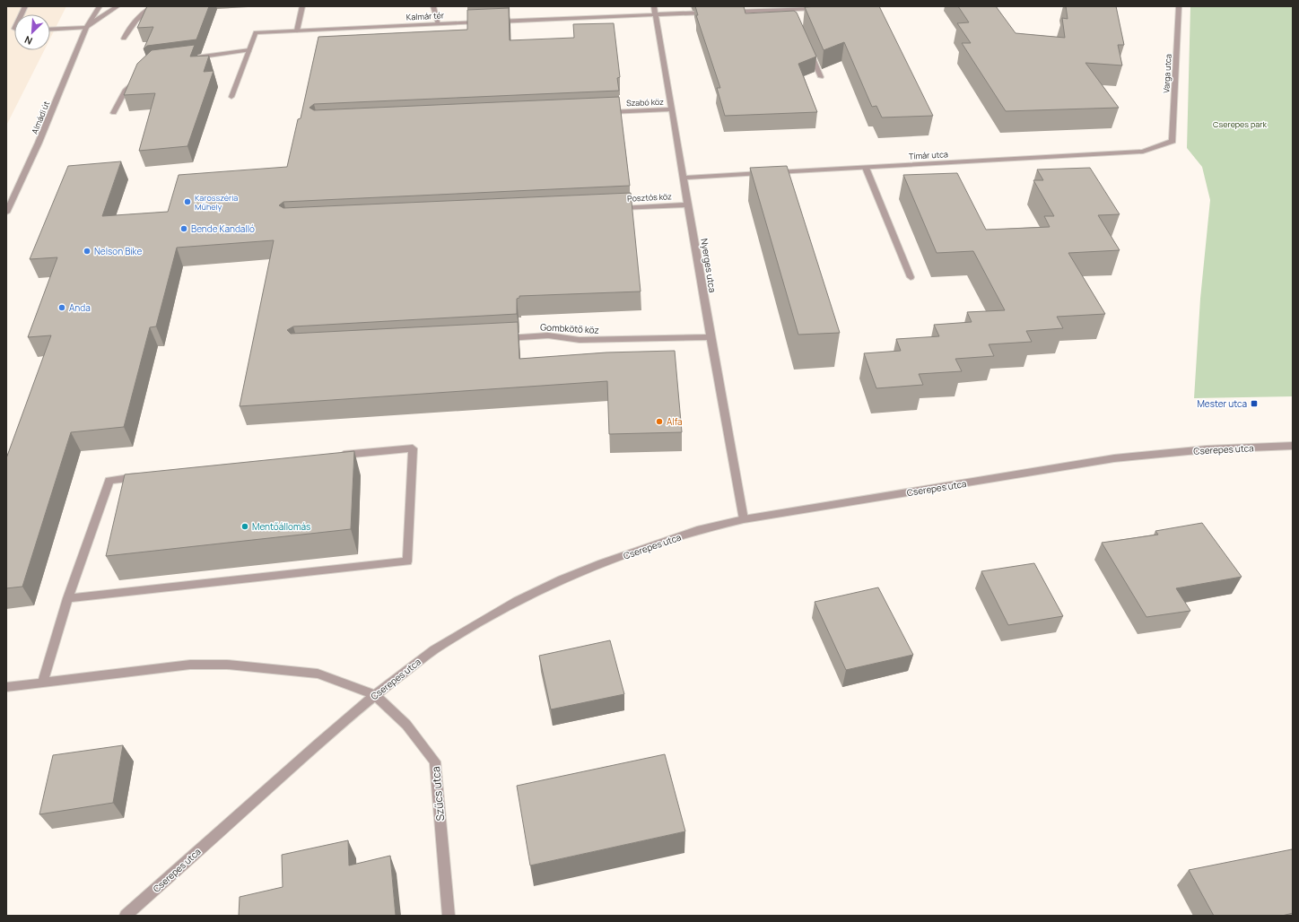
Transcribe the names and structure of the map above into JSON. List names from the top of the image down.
{
  "streets": {
    "street": [
      "Kalmár tér",
      "Varga utca",
      "Szabó köz",
      "Almádi út",
      "Tímár utca",
      "Posztós köz",
      "Nyerges utca",
      "Gombkötő köz",
      "Cserepes utca",
      "Szűcs utca"
    ]
  },
  "crossings": [
    ["Varga utca", "Tímár utca"],
    ["Szabó köz", "Nyerges utca"],
    ["Tímár utca", "Nyerges utca"],
    ["Posztós köz", "Nyerges utca"],
    ["Nyerges utca", "Gombkötő köz"],
    ["Nyerges utca", "Cserepes utca"],
    ["Cserepes utca", "Szűcs utca"]
  ],
  "parks": ["Cserepes park"],
  "places": {
    "other": [
      "Karosszéria Műhely",
      "Bende Kandalló",
      "Nelson Bike",
      "Anda",
      "Alfa",
      "Mentőállomás"
    ],
    "transit": ["Mester utca"]
  },
  "north": "bottom left"
}
